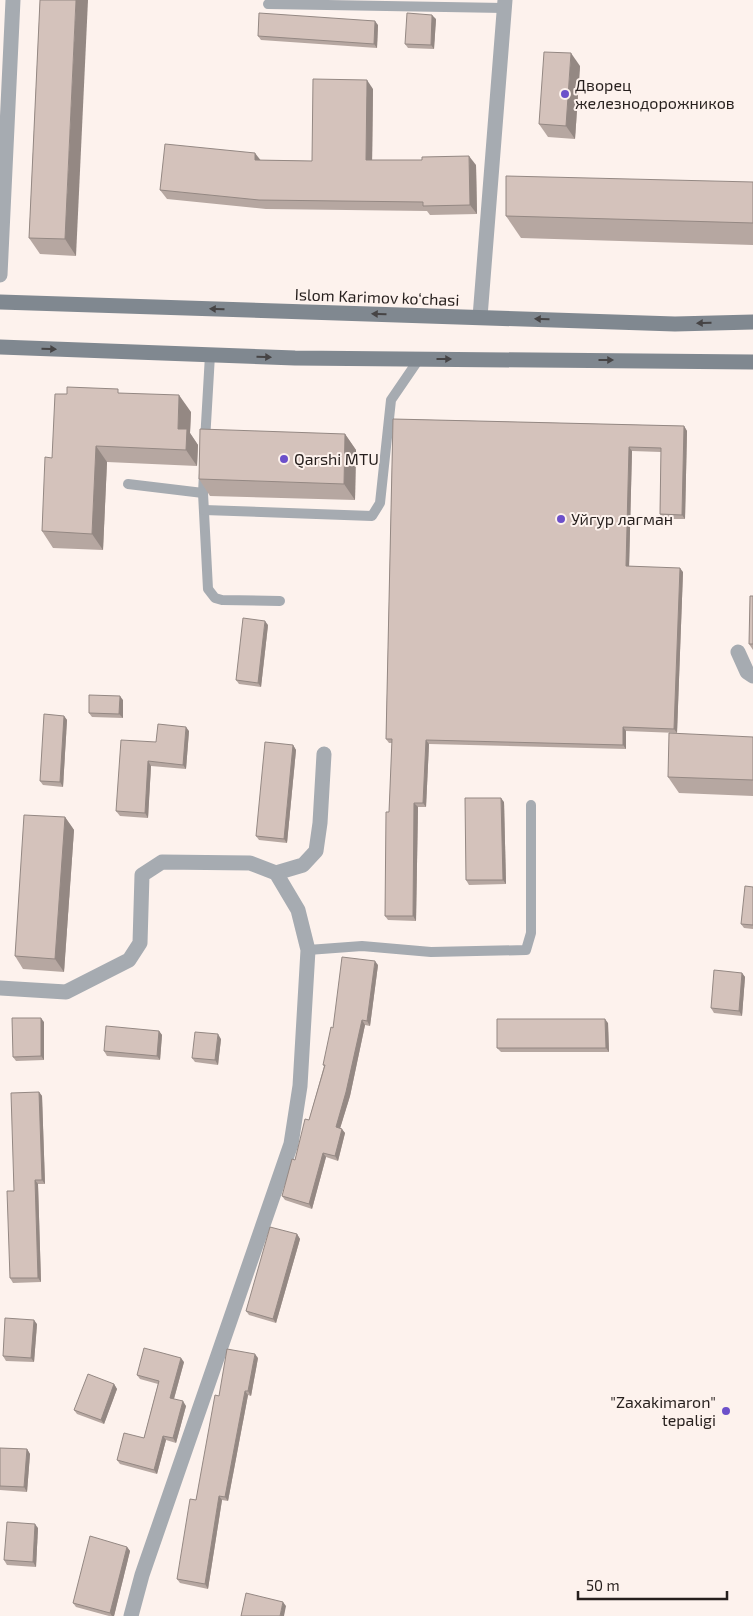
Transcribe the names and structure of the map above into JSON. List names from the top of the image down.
{
  "streets": {
    "main road": ["Islom Karimov ko‘chasi"]
  },
  "places": [
    "Дворец железнодорожников",
    "Qarshi MTU",
    "Уйгур лагман",
    "\"Zaxakimaron\" tepaligi"
  ],
  "scale_bar": "50 m"
}
